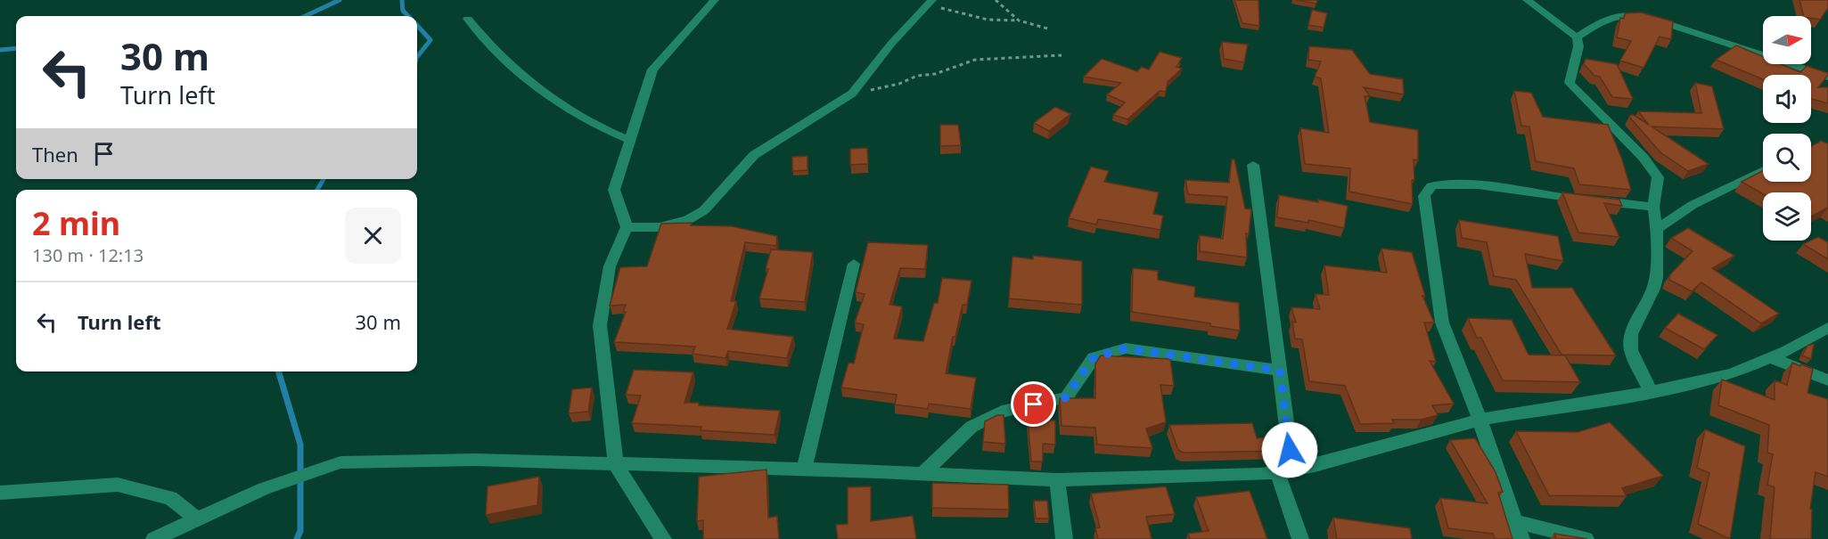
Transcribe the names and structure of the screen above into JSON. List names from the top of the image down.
{
  "north": "right",
  "page": {
    "turn": ["30 m", "Turn left"],
    "then": "Then",
    "heading": ["2 min", "130 m · 12:13"],
    "list": [
      {
        "name": "Turn left",
        "value": "30 m"
      }
    ]
  }
}
